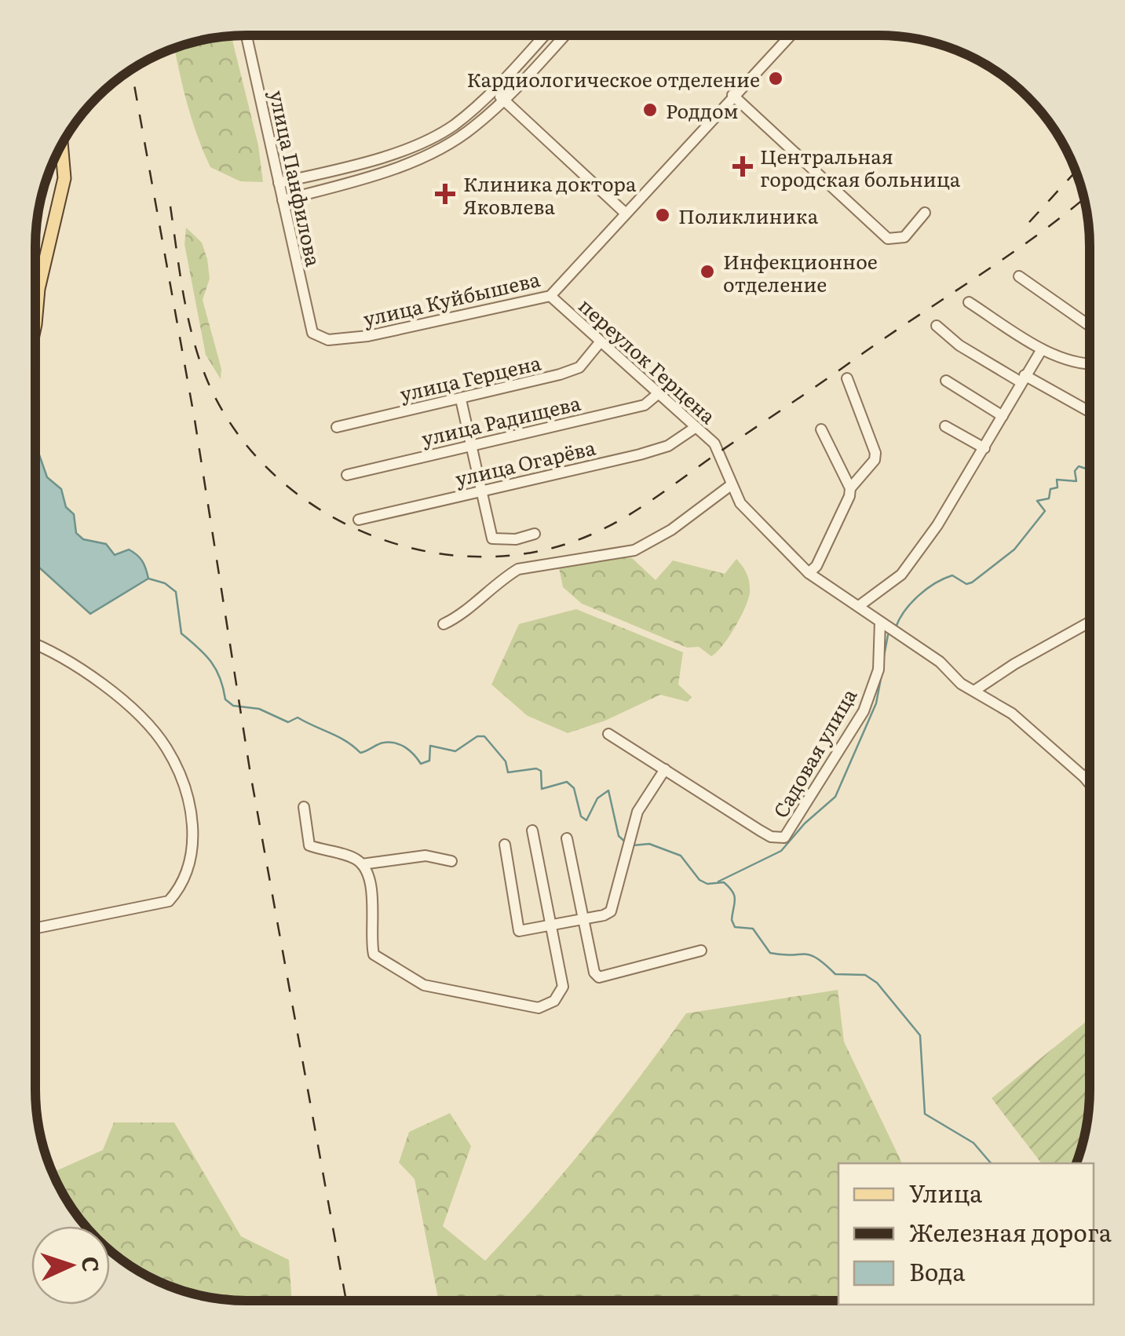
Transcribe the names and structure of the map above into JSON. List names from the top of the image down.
{
  "streets": {
    "street": [
      "улица Панфилова",
      "улица Куйбышева",
      "переулок Герцена",
      "улица Герцена",
      "улица Радищева",
      "улица Огарёва",
      "Садовая улица"
    ]
  },
  "crossings": [
    ["улица Панфилова", "улица Куйбышева"],
    ["улица Куйбышева", "переулок Герцена"],
    ["переулок Герцена", "улица Герцена"],
    ["переулок Герцена", "улица Радищева"],
    ["переулок Герцена", "улица Огарёва"]
  ],
  "places": {
    "other": [
      "Кардиологическое отделение",
      "Роддом",
      "Поликлиника",
      "Инфекционное отделение"
    ],
    "health": ["Центральная городская больница", "Клиника доктора Яковлева"]
  },
  "legend": ["Улица", "Железная дорога", "Вода"],
  "north": "right"
}
